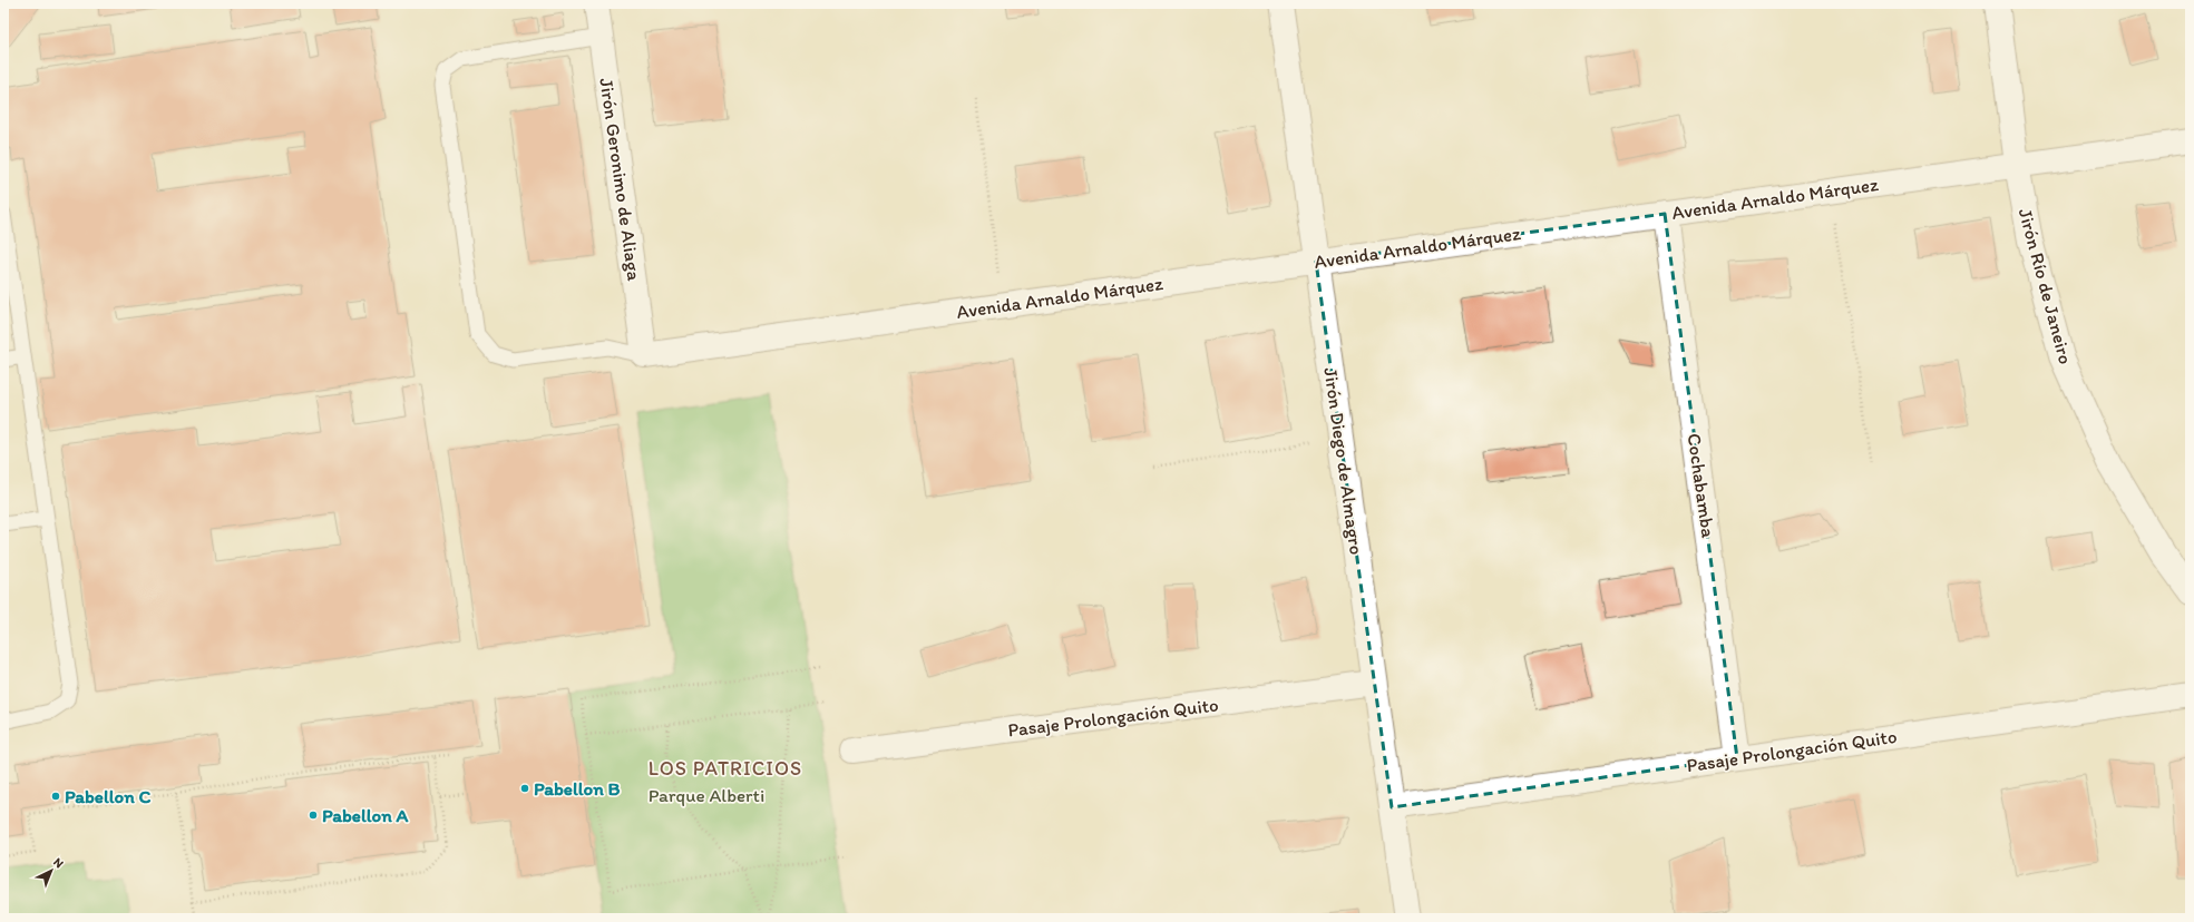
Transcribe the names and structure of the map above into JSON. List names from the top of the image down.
{
  "streets": {
    "street": [
      "Jirón Geronimo de Aliaga",
      "Avenida Arnaldo Márquez",
      "Jirón Río de Janeiro",
      "Jirón Diego de Almagro",
      "Cochabamba",
      "Pasaje Prolongación Quito"
    ]
  },
  "crossings": [
    ["Jirón Geronimo de Aliaga", "Avenida Arnaldo Márquez"],
    ["Avenida Arnaldo Márquez", "Jirón Río de Janeiro"],
    ["Avenida Arnaldo Márquez", "Jirón Diego de Almagro"],
    ["Avenida Arnaldo Márquez", "Cochabamba"],
    ["Jirón Diego de Almagro", "Pasaje Prolongación Quito"],
    ["Cochabamba", "Pasaje Prolongación Quito"]
  ],
  "districts": ["LOS PATRICIOS"],
  "parks": ["Parque Alberti"],
  "places": ["Pabellon B", "Pabellon C", "Pabellon A"],
  "north": "top right"
}
